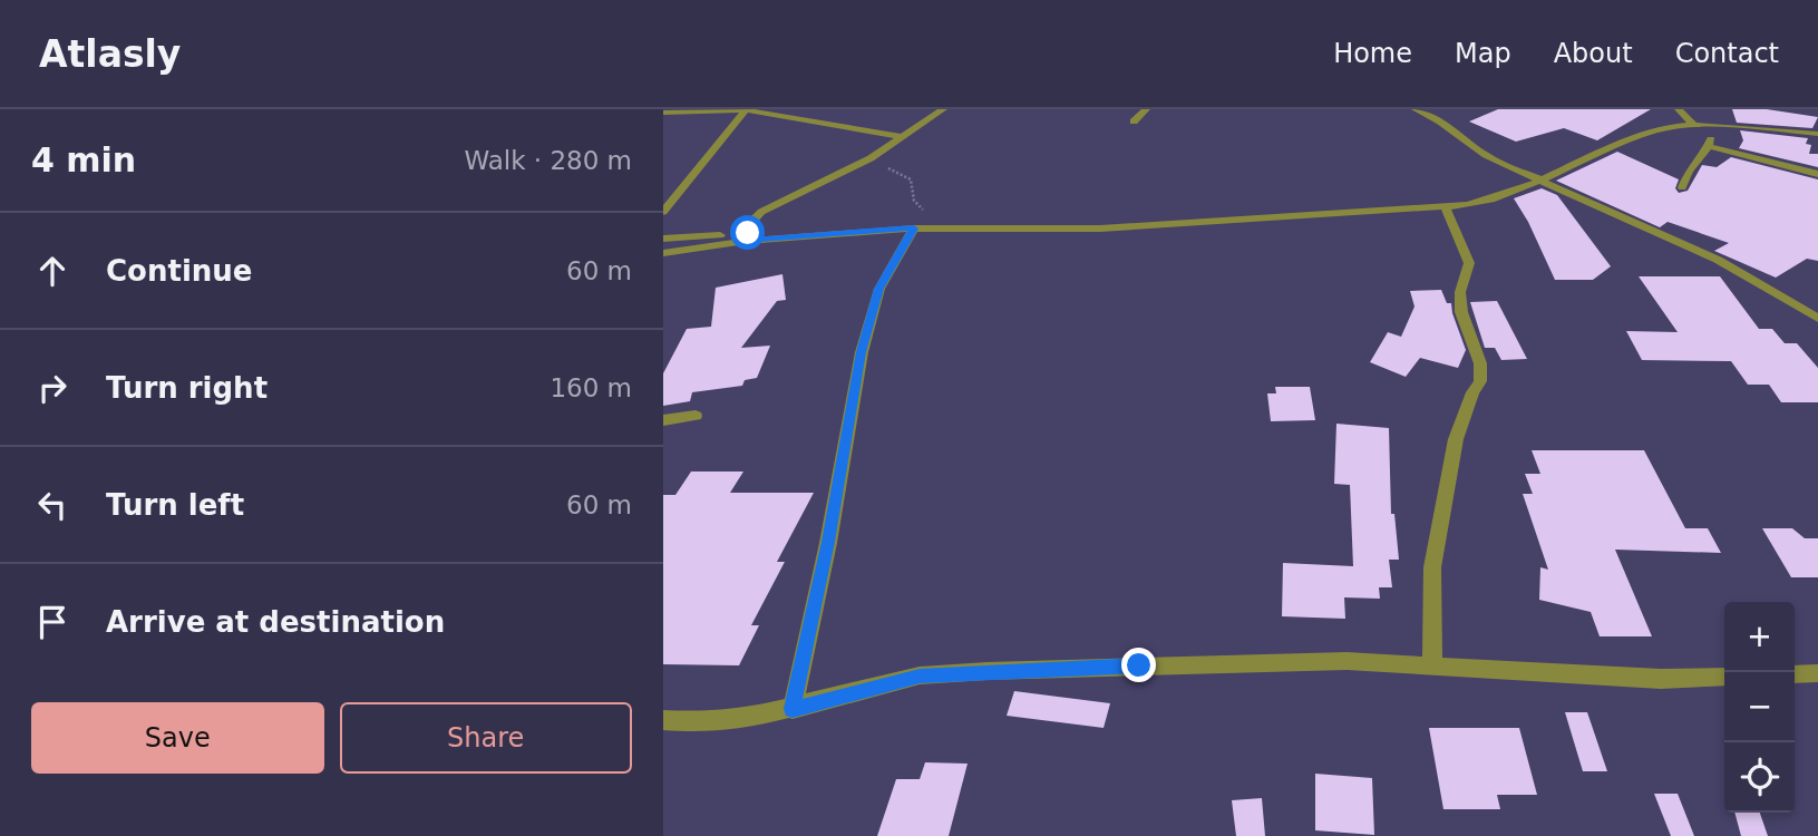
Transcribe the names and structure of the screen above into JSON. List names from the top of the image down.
{
  "page": {
    "header": "Atlasly",
    "nav": [
      "Home",
      "Map",
      "About",
      "Contact"
    ],
    "heading": ["4 min", "Walk · 280 m"],
    "list": [
      ["Continue", "60 m"],
      ["Turn right", "160 m"],
      ["Turn left", "60 m"],
      "Arrive at destination"
    ],
    "map_buttons": ["+", "−"],
    "buttons": ["Save", "Share"]
  }
}
